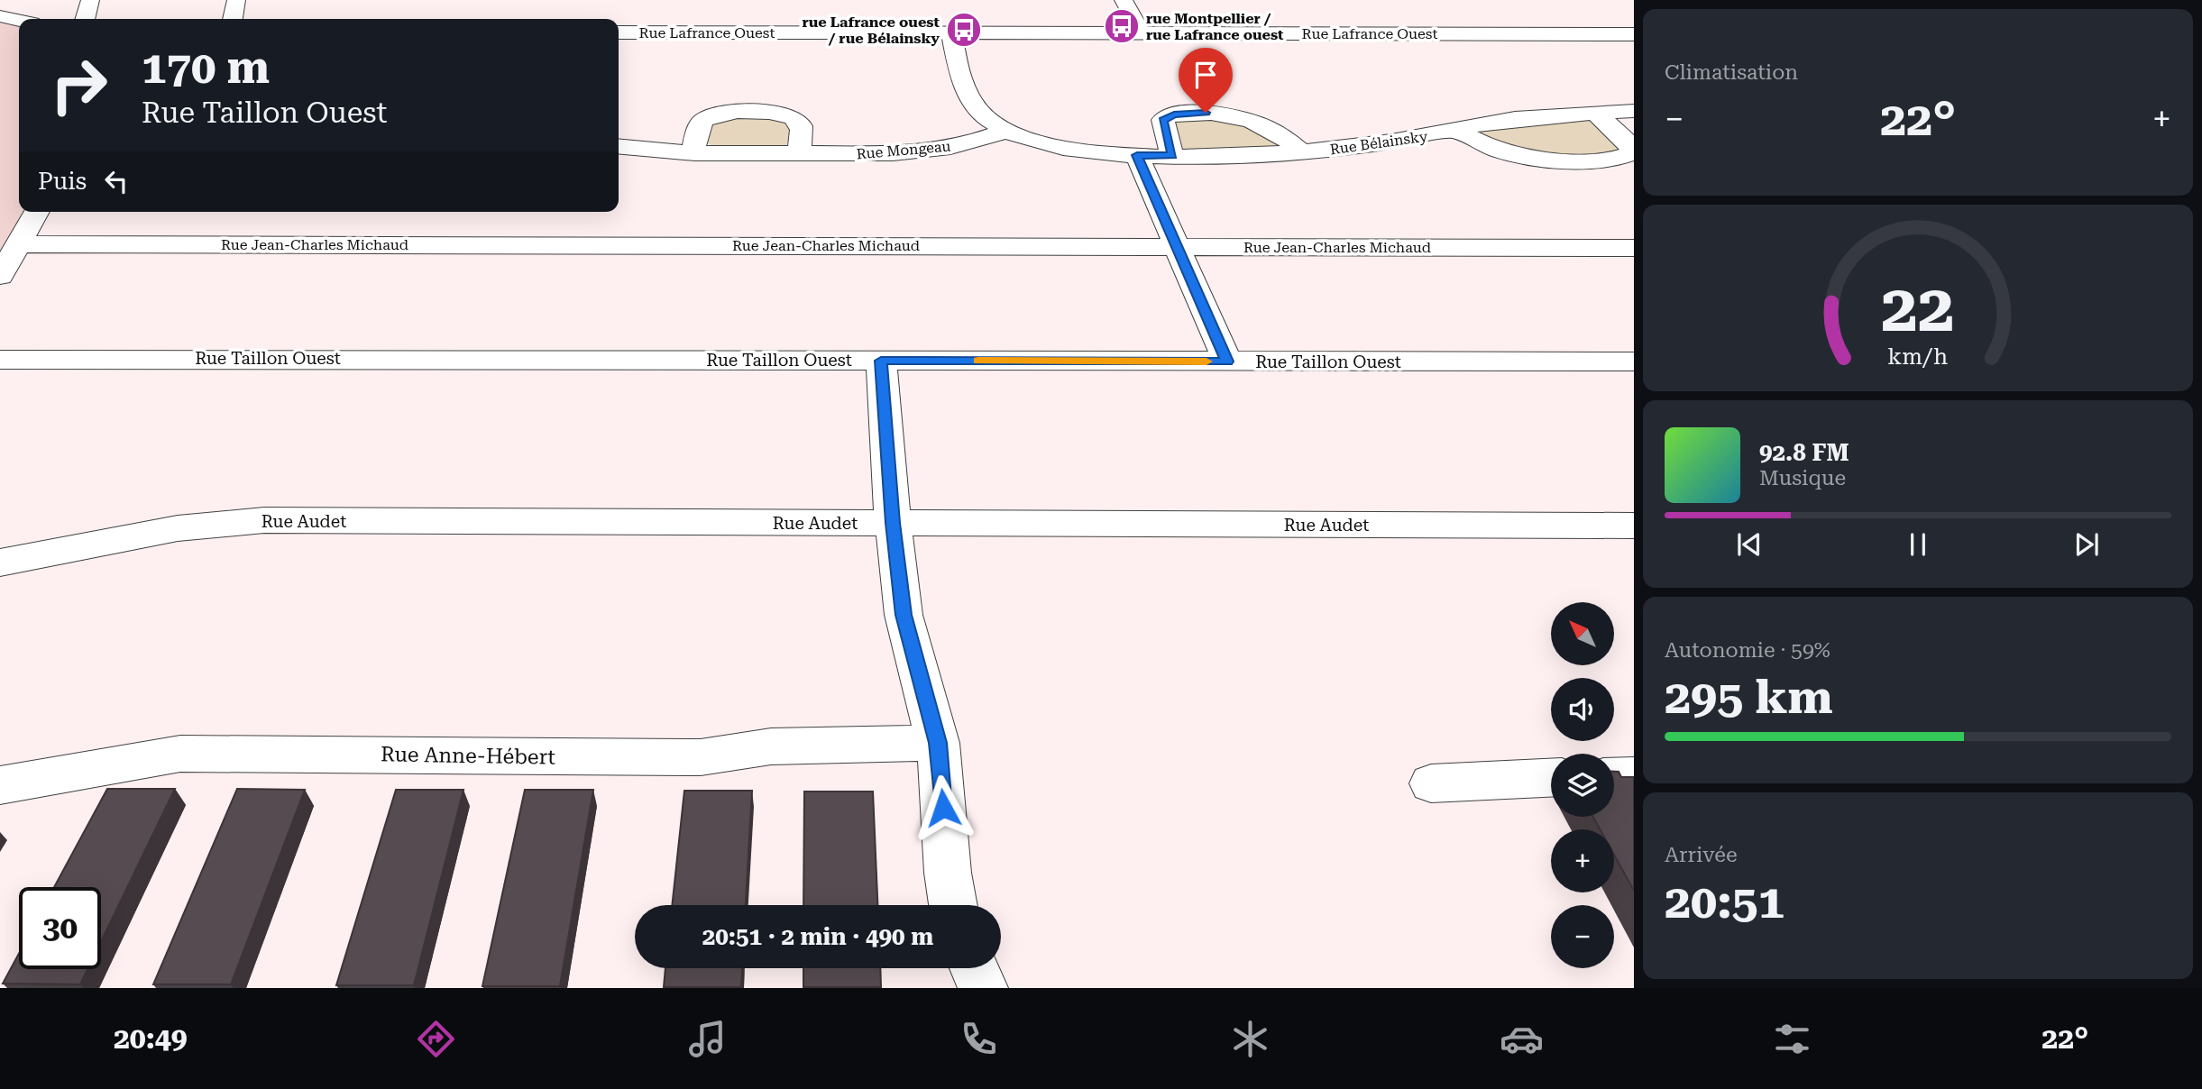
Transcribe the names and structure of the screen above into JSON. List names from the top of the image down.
{
  "streets": {
    "street": [
      "Rue Lafrance Ouest",
      "Rue Bélainsky",
      "Rue Mongeau",
      "Rue Jean-Charles Michaud",
      "Rue Taillon Ouest",
      "Rue Audet",
      "Rue Anne-Hébert"
    ]
  },
  "crossings": [
    ["Rue Lafrance Ouest", "Rue Bélainsky"],
    ["Rue Bélainsky", "Rue Mongeau"]
  ],
  "places": {
    "bus stop": ["rue Montpellier / rue Lafrance ouest", "rue Lafrance ouest / rue Bélainsky"]
  },
  "north": "top left",
  "page": {
    "tile": [
      "Climatisation",
      ["Autonomie · 59%", "295 km"],
      ["Arrivée", "20:51"]
    ],
    "turn": ["170 m", "Rue Taillon Ouest"],
    "heat": ["−", "22°", "+"],
    "then": "Puis",
    "song": ["92.8 FM", "Musique"],
    "map_buttons": ["+", "−"],
    "limit": "30",
    "trip": "20:51 · 2 min · 490 m",
    "tabs": ["20:49", "22°"],
    "gauge": ["22", "km/h"]
  }
}
